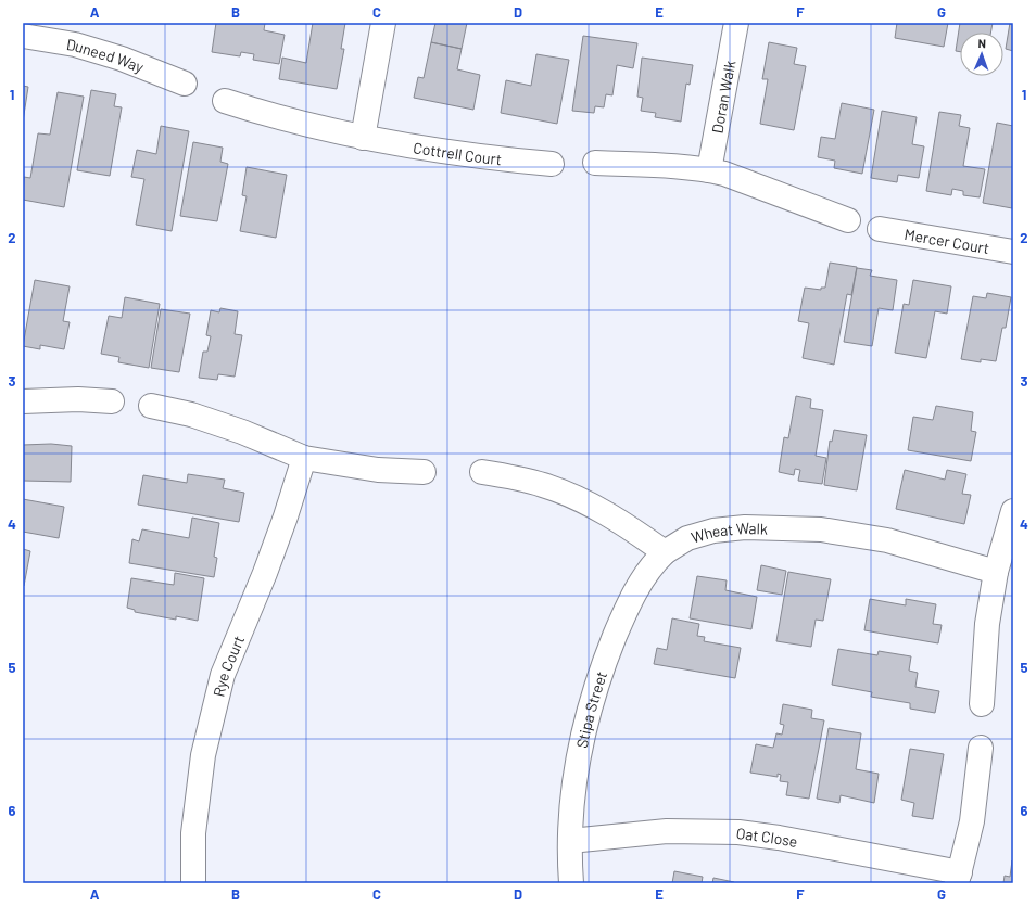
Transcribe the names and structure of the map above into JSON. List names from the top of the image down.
{
  "streets": {
    "street": [
      "Duneed Way",
      "Doran Walk",
      "Cottrell Court",
      "Mercer Court",
      "Wheat Walk",
      "Rye Court",
      "Stipa Street",
      "Oat Close"
    ]
  },
  "crossings": [
    ["Wheat Walk", "Stipa Street"],
    ["Stipa Street", "Oat Close"]
  ],
  "north": "top",
  "grid": {
    "columns": [
      "A",
      "B",
      "C",
      "D",
      "E",
      "F",
      "G"
    ],
    "rows": [
      "1",
      "2",
      "3",
      "4",
      "5",
      "6"
    ]
  }
}
